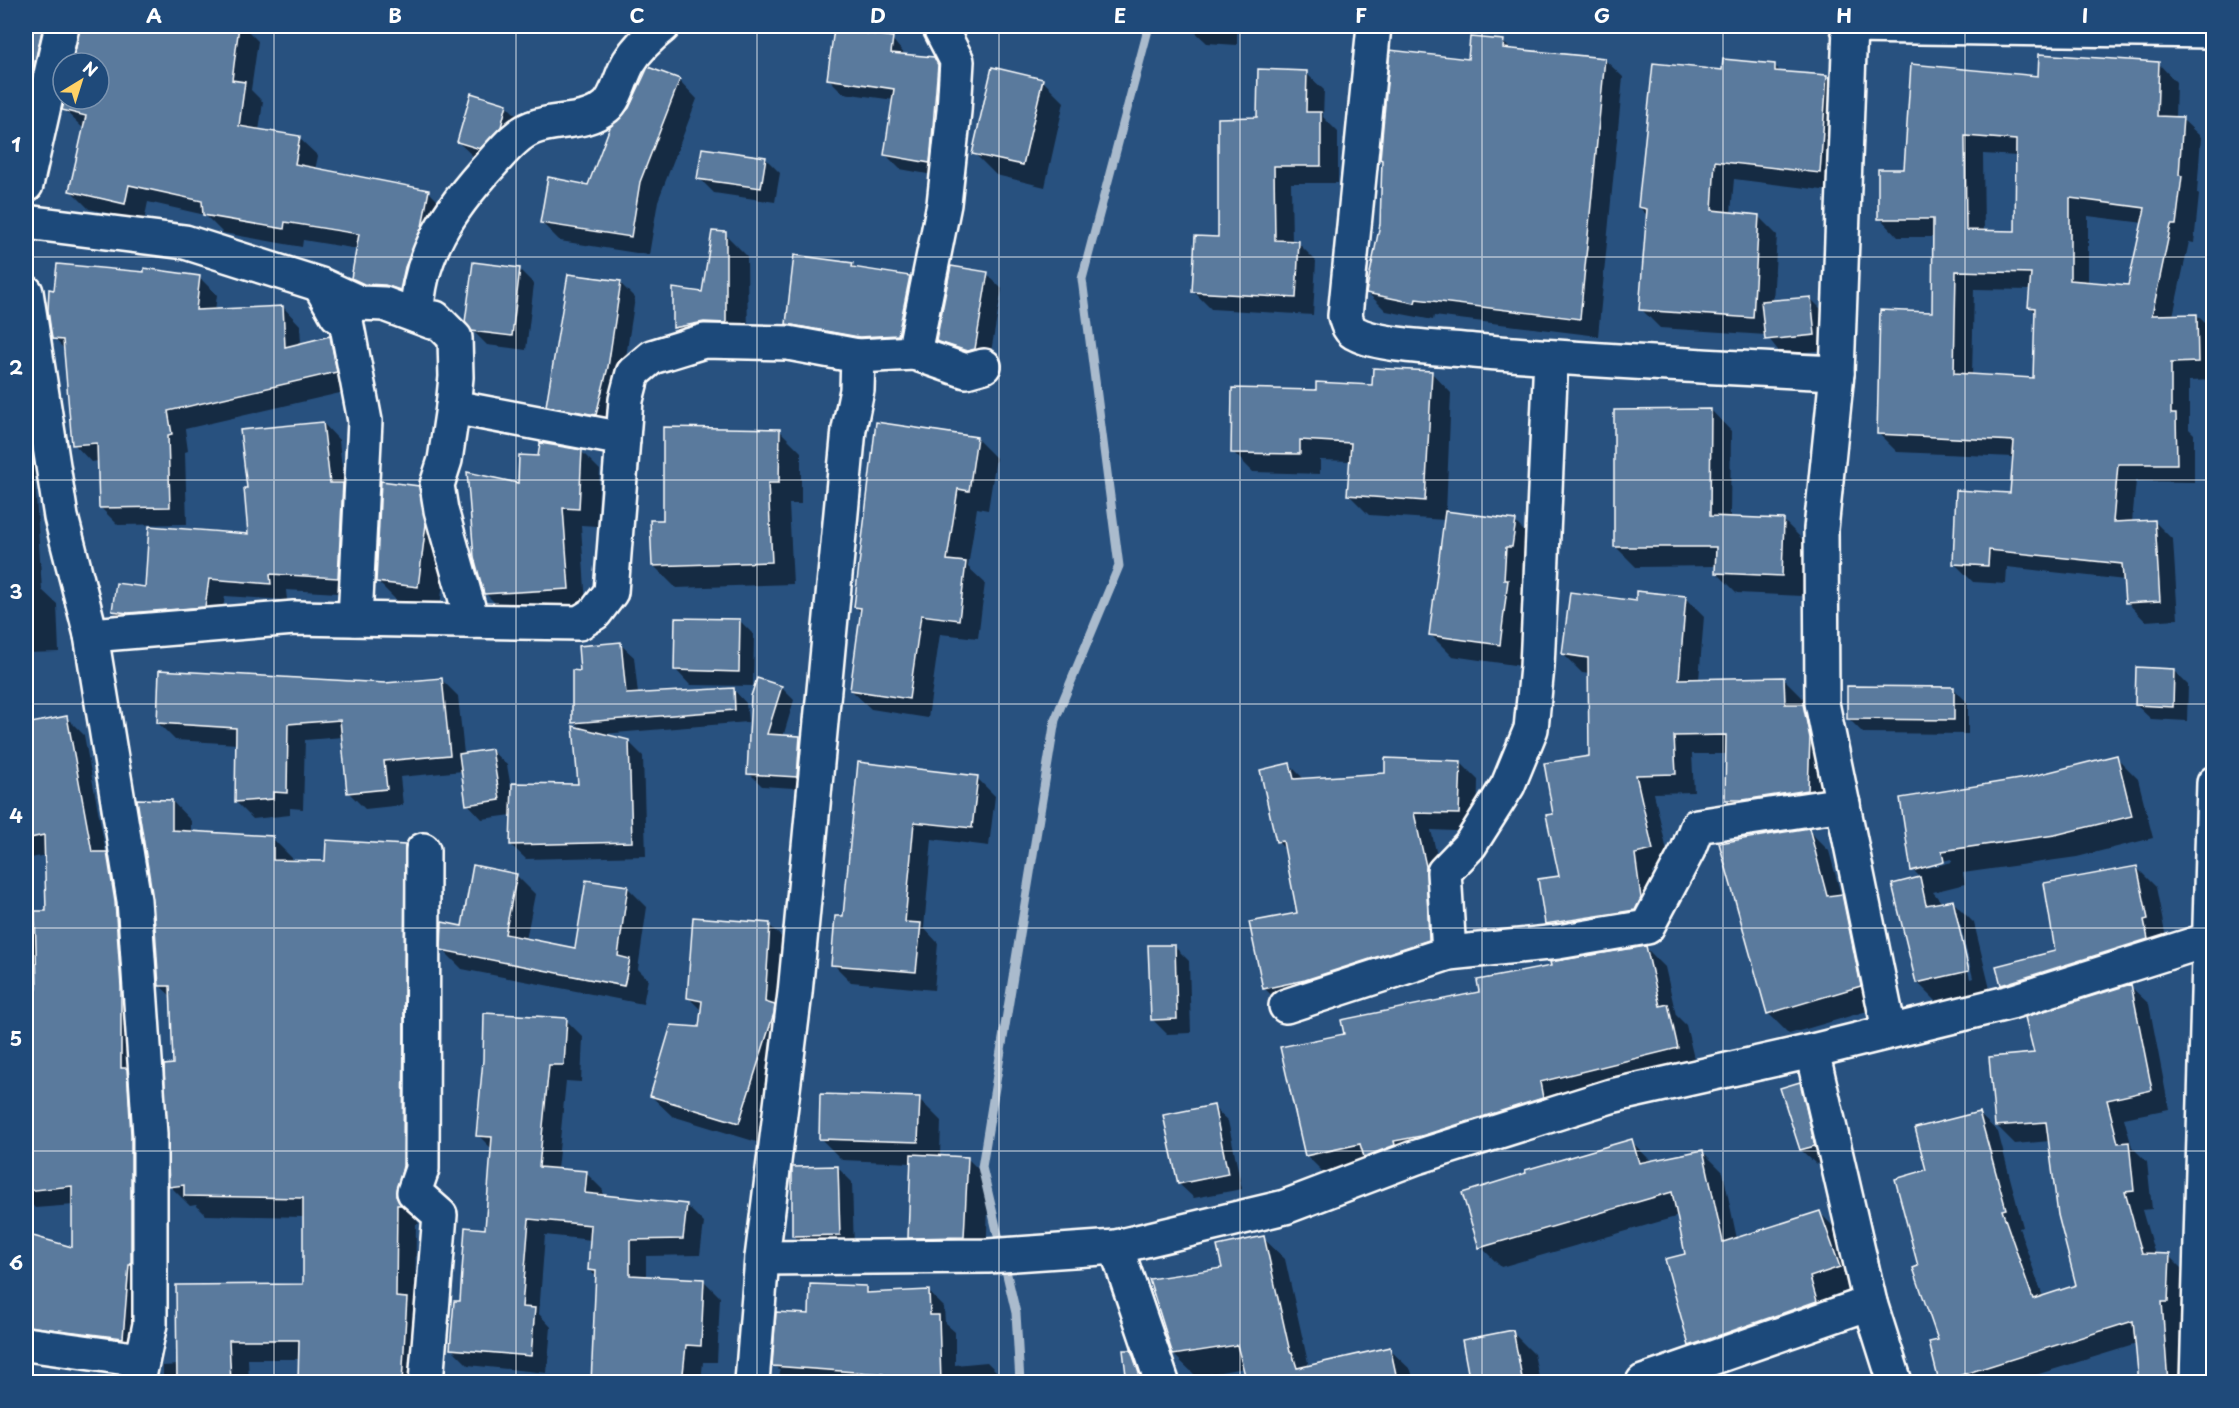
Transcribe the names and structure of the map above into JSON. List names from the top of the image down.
{
  "north": "top right",
  "grid": {
    "columns": [
      "A",
      "B",
      "C",
      "D",
      "E",
      "F",
      "G",
      "H",
      "I"
    ],
    "rows": [
      "1",
      "2",
      "3",
      "4",
      "5",
      "6"
    ]
  }
}
